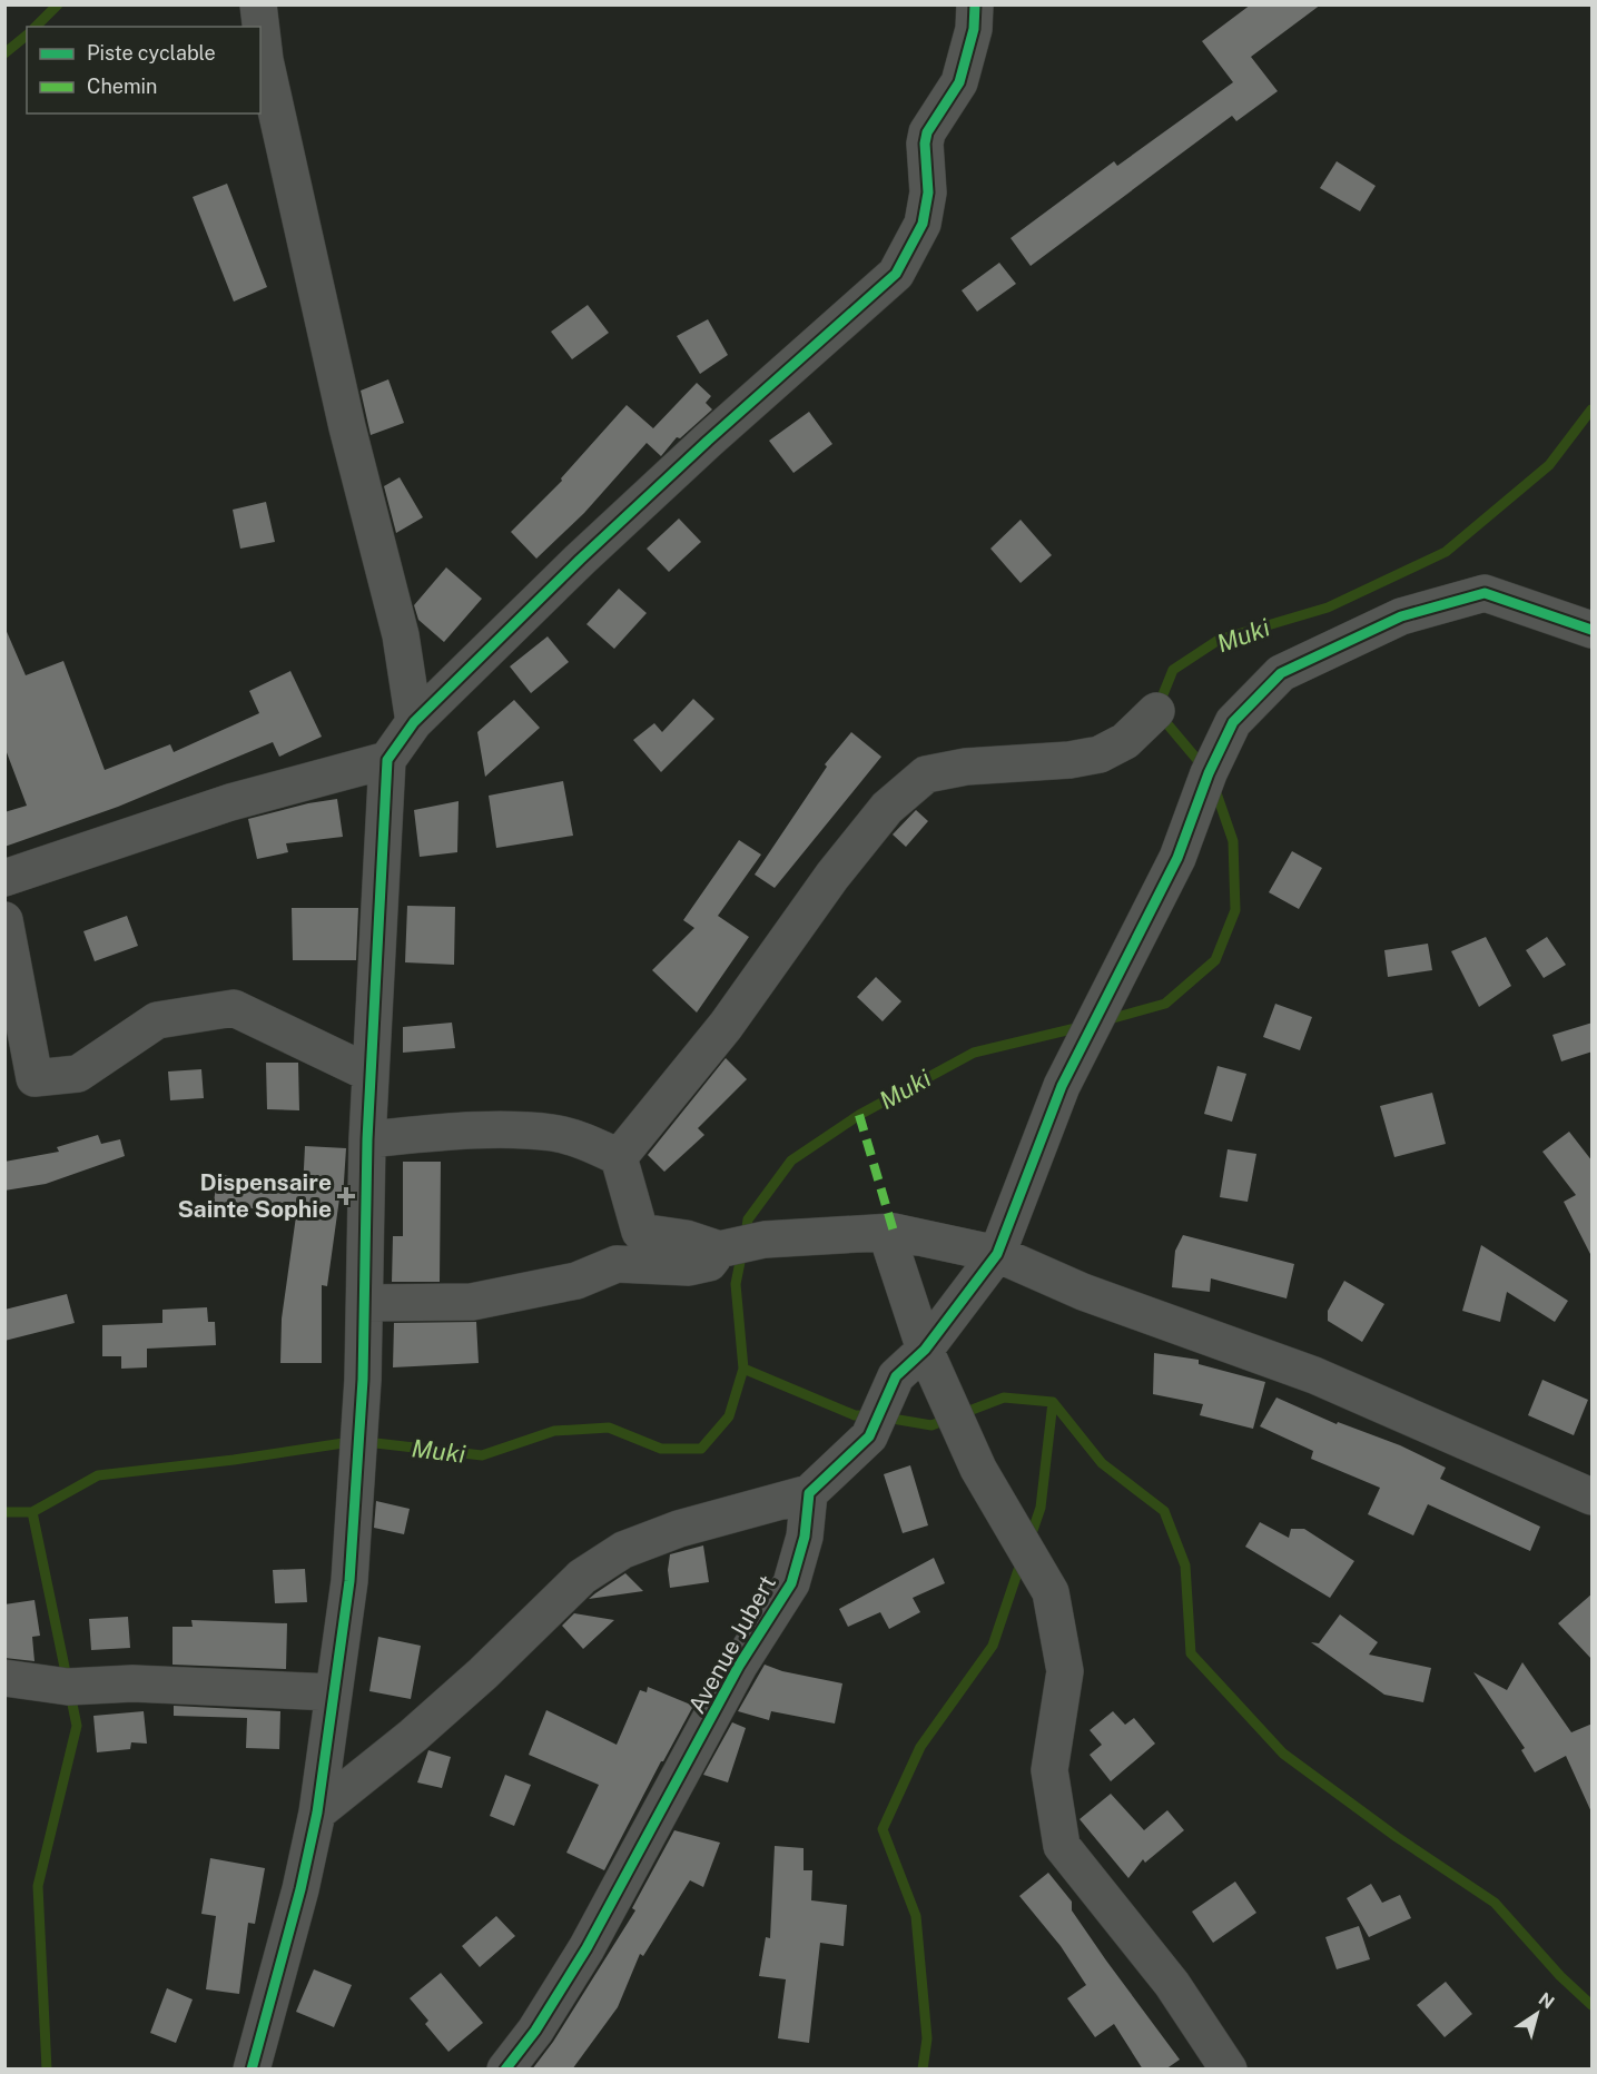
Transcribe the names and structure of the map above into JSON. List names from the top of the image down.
{
  "streets": {
    "street": ["Avenue Jubert"]
  },
  "water": ["Muki"],
  "places": {
    "health": ["Dispensaire Sainte Sophie"]
  },
  "legend": ["Piste cyclable", "Chemin"],
  "north": "top right"
}
